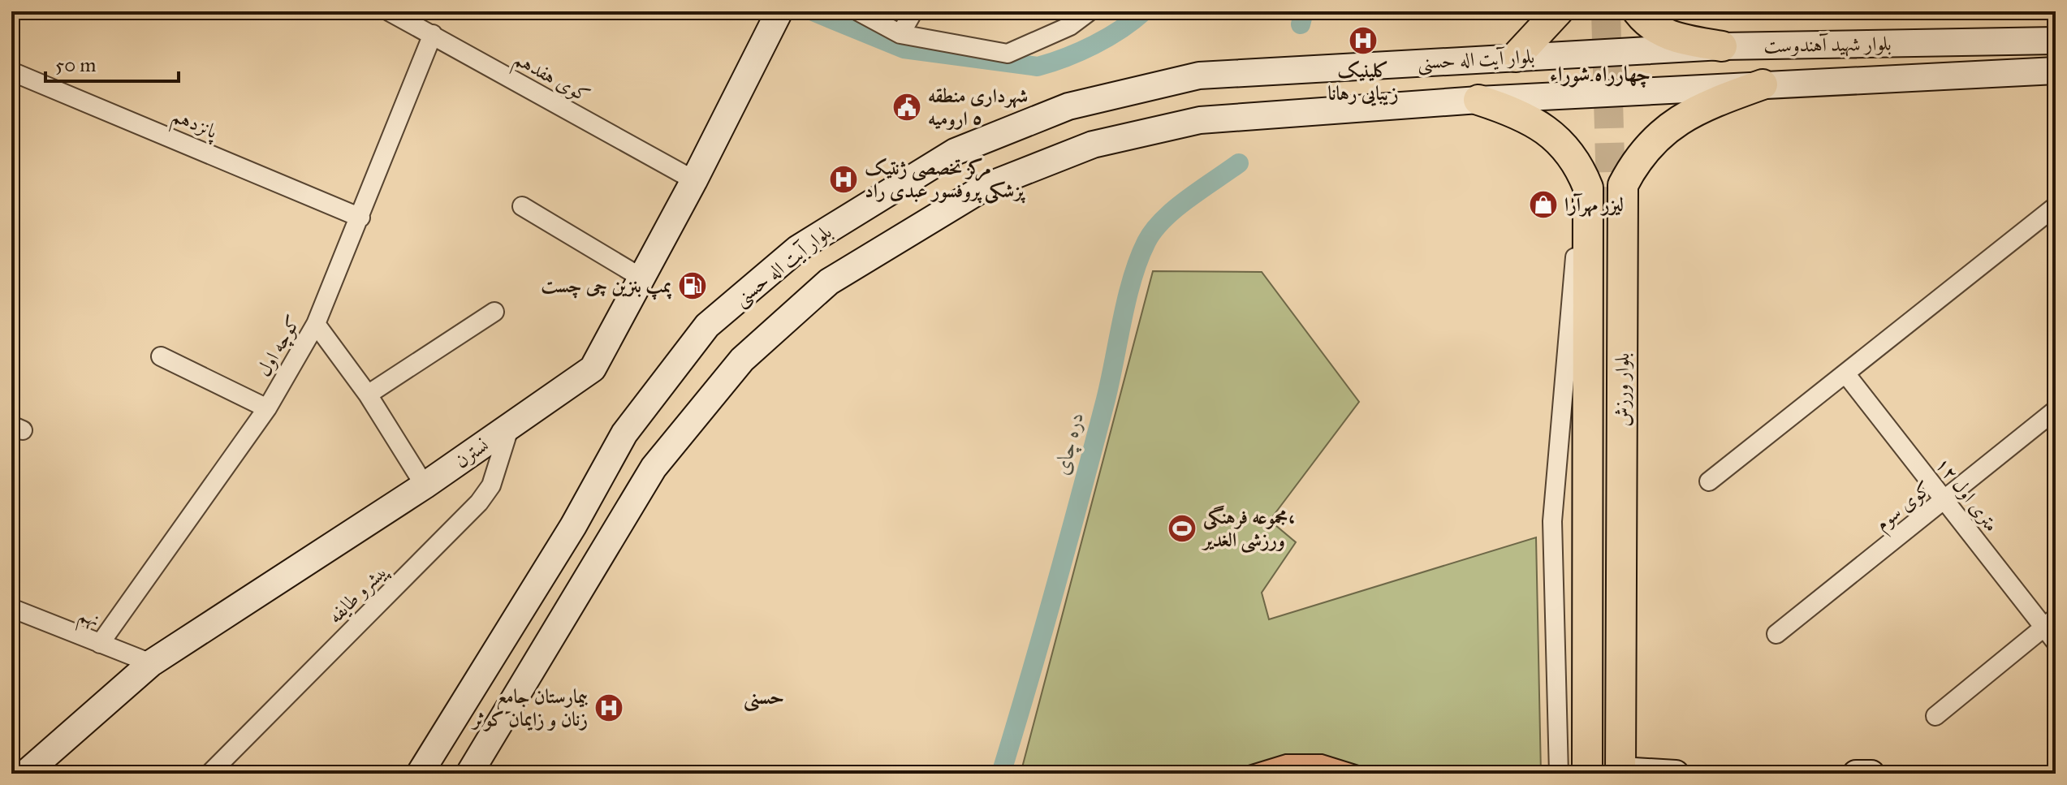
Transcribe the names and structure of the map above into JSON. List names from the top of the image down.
{
  "streets": {
    "main road": [
      "بلوار شهید آهندوست",
      "بلوار آیت اله حسنی",
      "بلوار ورزش",
      "نسترن"
    ],
    "street": [
      "کوی هفدهم",
      "پانزدهم",
      "کوچه اول",
      "۱۲ متری اول",
      "کوی سوم",
      "پیشرو طایفه",
      "نهم"
    ]
  },
  "crossings": [
    ["بلوار شهید آهندوست", "بلوار آیت اله حسنی"],
    ["بلوار آیت اله حسنی", "بلوار ورزش"],
    ["کوی هفدهم", "کوچه اول"],
    ["کوی هفدهم", "نسترن"],
    ["پانزدهم", "کوچه اول"],
    ["کوچه اول", "نهم"],
    ["نسترن", "پیشرو طایفه"],
    ["نسترن", "نهم"],
    ["۱۲ متری اول", "کوی سوم"]
  ],
  "districts": ["چهارراه شوراء", "حسنی"],
  "water": ["دره چای"],
  "places": {
    "hospital": ["کلینیک زیبایی رهانا", "مرکز تخصصی ژنتیک پزشکی پروفسور عبدی راد", "بیمارستان جامع زنان و زایمان کوثر"],
    "public building": ["شهردارى منطقه ٥ ارومیه"],
    "shop": ["لیزر مهرآرا"],
    "fuel station": ["پمپ بنزین چى چست"],
    "sports": ["مجموعه فرهنگی، ورزشی الغدیر"]
  },
  "scale_bar": "50 m"
}
